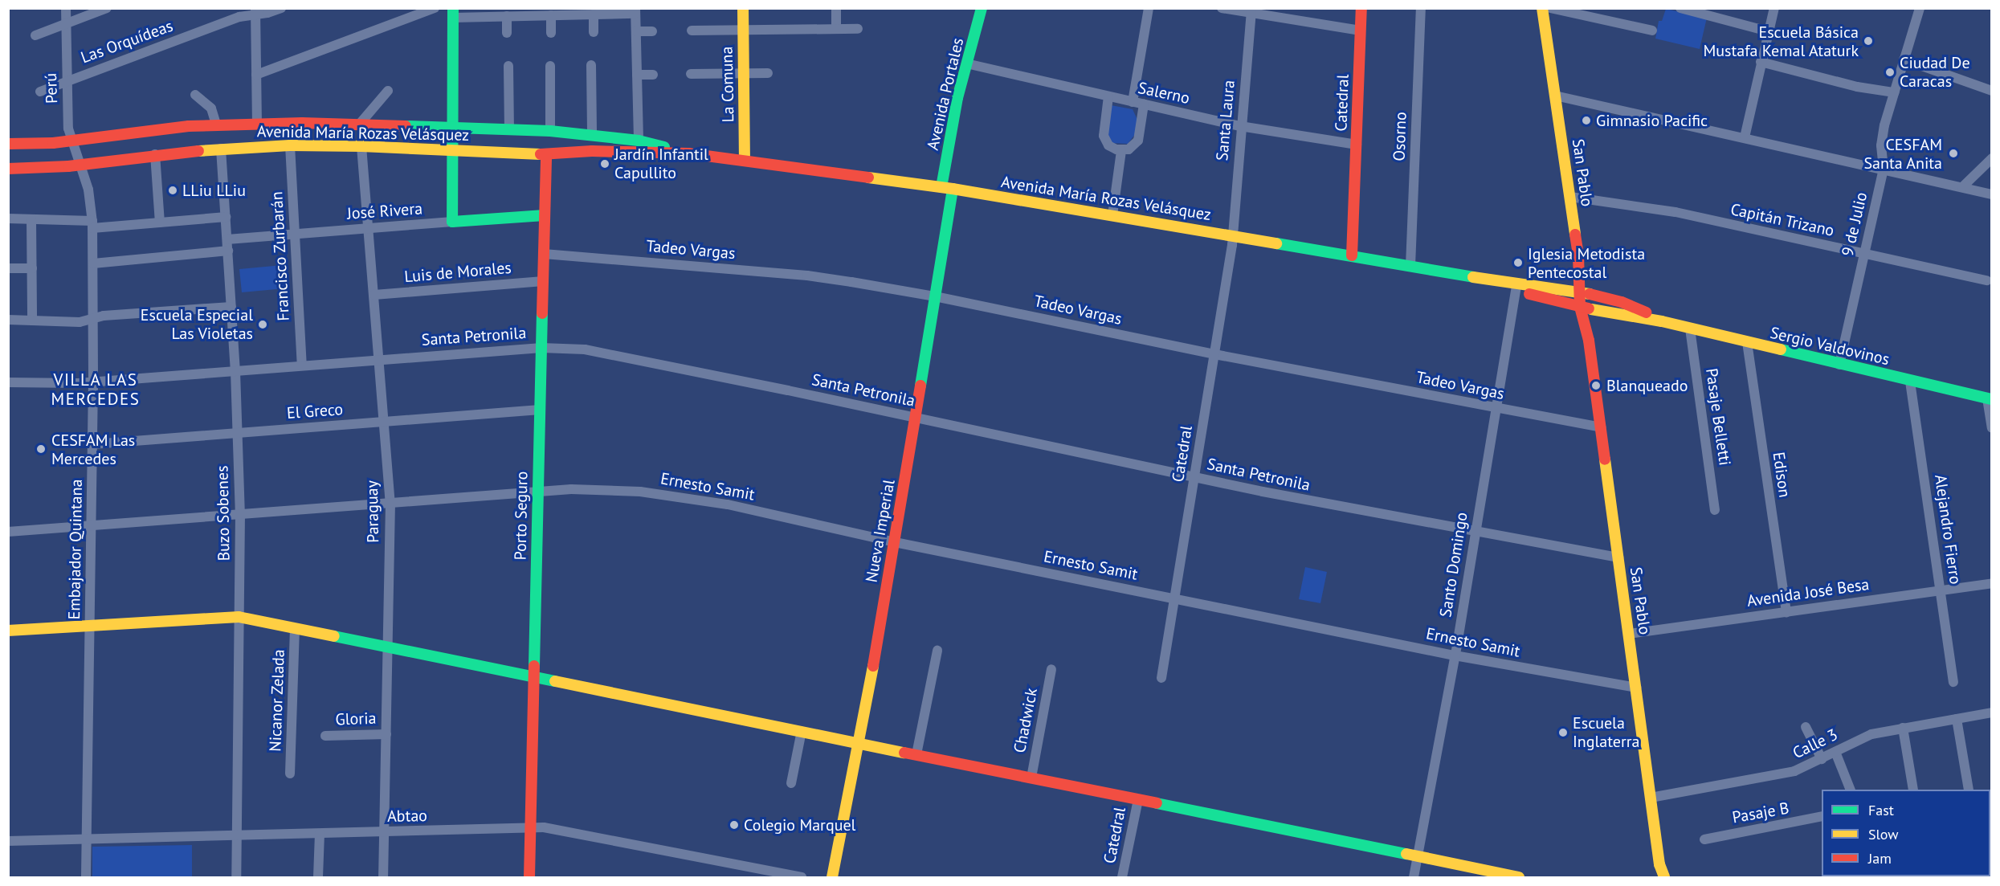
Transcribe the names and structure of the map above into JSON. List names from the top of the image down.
{
  "streets": {
    "main road": [
      "La Comuna",
      "Avenida Portales",
      "Catedral",
      "Avenida María Rozas Velásquez",
      "San Pablo",
      "José Rivera",
      "Sergio Valdovinos",
      "Porto Seguro",
      "Nueva Imperial"
    ],
    "street": [
      "Las Orquídeas",
      "Perú",
      "Salerno",
      "Santa Laura",
      "Osorno",
      "Capitán Trizano",
      "9 de Julio",
      "Tadeo Vargas",
      "Francisco Zurbarán",
      "Luis de Morales",
      "Santa Petronila",
      "El Greco",
      "Pasaje Belletti",
      "Edison",
      "Ernesto Samit",
      "Paraguay",
      "Buzo Sobenes",
      "Alejandro Fierro",
      "Embajador Quintana",
      "Santo Domingo",
      "Avenida José Besa",
      "Nicanor Zelada",
      "Gloria",
      "Chadwick",
      "Calle 3",
      "Pasaje B",
      "Abtao"
    ]
  },
  "crossings": [
    ["Las Orquídeas", "Perú"],
    ["La Comuna", "Avenida María Rozas Velásquez"],
    ["Perú", "Avenida María Rozas Velásquez"],
    ["Perú", "Embajador Quintana"],
    ["Salerno", "Avenida Portales"],
    ["Salerno", "Catedral"],
    ["Salerno", "Santa Laura"],
    ["Avenida Portales", "Avenida María Rozas Velásquez"],
    ["Avenida Portales", "Nueva Imperial"],
    ["Catedral", "Santa Laura"],
    ["Catedral", "Avenida María Rozas Velásquez"],
    ["Catedral", "Tadeo Vargas"],
    ["Catedral", "Santa Petronila"],
    ["Catedral", "Ernesto Samit"],
    ["Santa Laura", "Avenida María Rozas Velásquez"],
    ["Avenida María Rozas Velásquez", "Osorno"],
    ["Avenida María Rozas Velásquez", "San Pablo"],
    ["Avenida María Rozas Velásquez", "Francisco Zurbarán"],
    ["Avenida María Rozas Velásquez", "Sergio Valdovinos"],
    ["Avenida María Rozas Velásquez", "Paraguay"],
    ["Avenida María Rozas Velásquez", "Buzo Sobenes"],
    ["Avenida María Rozas Velásquez", "Porto Seguro"],
    ["Avenida María Rozas Velásquez", "Nueva Imperial"],
    ["Avenida María Rozas Velásquez", "Embajador Quintana"],
    ["Avenida María Rozas Velásquez", "Santo Domingo"],
    ["San Pablo", "Capitán Trizano"],
    ["San Pablo", "Tadeo Vargas"],
    ["San Pablo", "Santa Petronila"],
    ["San Pablo", "Sergio Valdovinos"],
    ["San Pablo", "Ernesto Samit"],
    ["San Pablo", "Avenida José Besa"],
    ["San Pablo", "Calle 3"],
    ["José Rivera", "Francisco Zurbarán"],
    ["José Rivera", "Paraguay"],
    ["José Rivera", "Buzo Sobenes"],
    ["José Rivera", "Porto Seguro"],
    ["Capitán Trizano", "9 de Julio"],
    ["9 de Julio", "Sergio Valdovinos"],
    ["Tadeo Vargas", "Porto Seguro"],
    ["Tadeo Vargas", "Nueva Imperial"],
    ["Tadeo Vargas", "Santo Domingo"],
    ["Francisco Zurbarán", "Santa Petronila"],
    ["Luis de Morales", "Paraguay"],
    ["Luis de Morales", "Porto Seguro"],
    ["Santa Petronila", "Paraguay"],
    ["Santa Petronila", "Buzo Sobenes"],
    ["Santa Petronila", "Porto Seguro"],
    ["Santa Petronila", "Nueva Imperial"],
    ["Santa Petronila", "Embajador Quintana"],
    ["Santa Petronila", "Santo Domingo"],
    ["Sergio Valdovinos", "Pasaje Belletti"],
    ["Sergio Valdovinos", "Edison"],
    ["Sergio Valdovinos", "Alejandro Fierro"],
    ["El Greco", "Paraguay"],
    ["El Greco", "Buzo Sobenes"],
    ["El Greco", "Porto Seguro"],
    ["El Greco", "Embajador Quintana"],
    ["Edison", "Avenida José Besa"],
    ["Ernesto Samit", "Paraguay"],
    ["Ernesto Samit", "Buzo Sobenes"],
    ["Ernesto Samit", "Porto Seguro"],
    ["Ernesto Samit", "Nueva Imperial"],
    ["Ernesto Samit", "Embajador Quintana"],
    ["Ernesto Samit", "Santo Domingo"],
    ["Paraguay", "Gloria"],
    ["Paraguay", "Abtao"],
    ["Buzo Sobenes", "Abtao"],
    ["Porto Seguro", "Abtao"],
    ["Alejandro Fierro", "Avenida José Besa"],
    ["Embajador Quintana", "Abtao"]
  ],
  "districts": ["VILLA LAS MERCEDES"],
  "places": [
    "Escuela Básica Mustafa Kemal Ataturk",
    "Ciudad De Caracas",
    "Gimnasio Pacific",
    "CESFAM Santa Anita",
    "Jardín Infantil Capullito",
    "LLiu LLiu",
    "Iglesia Metodista Pentecostal",
    "Escuela Especial Las Violetas",
    "Blanqueado",
    "CESFAM Las Mercedes",
    "Escuela Inglaterra",
    "Colegio Marquel"
  ],
  "legend": ["Fast", "Slow", "Jam"]
}
